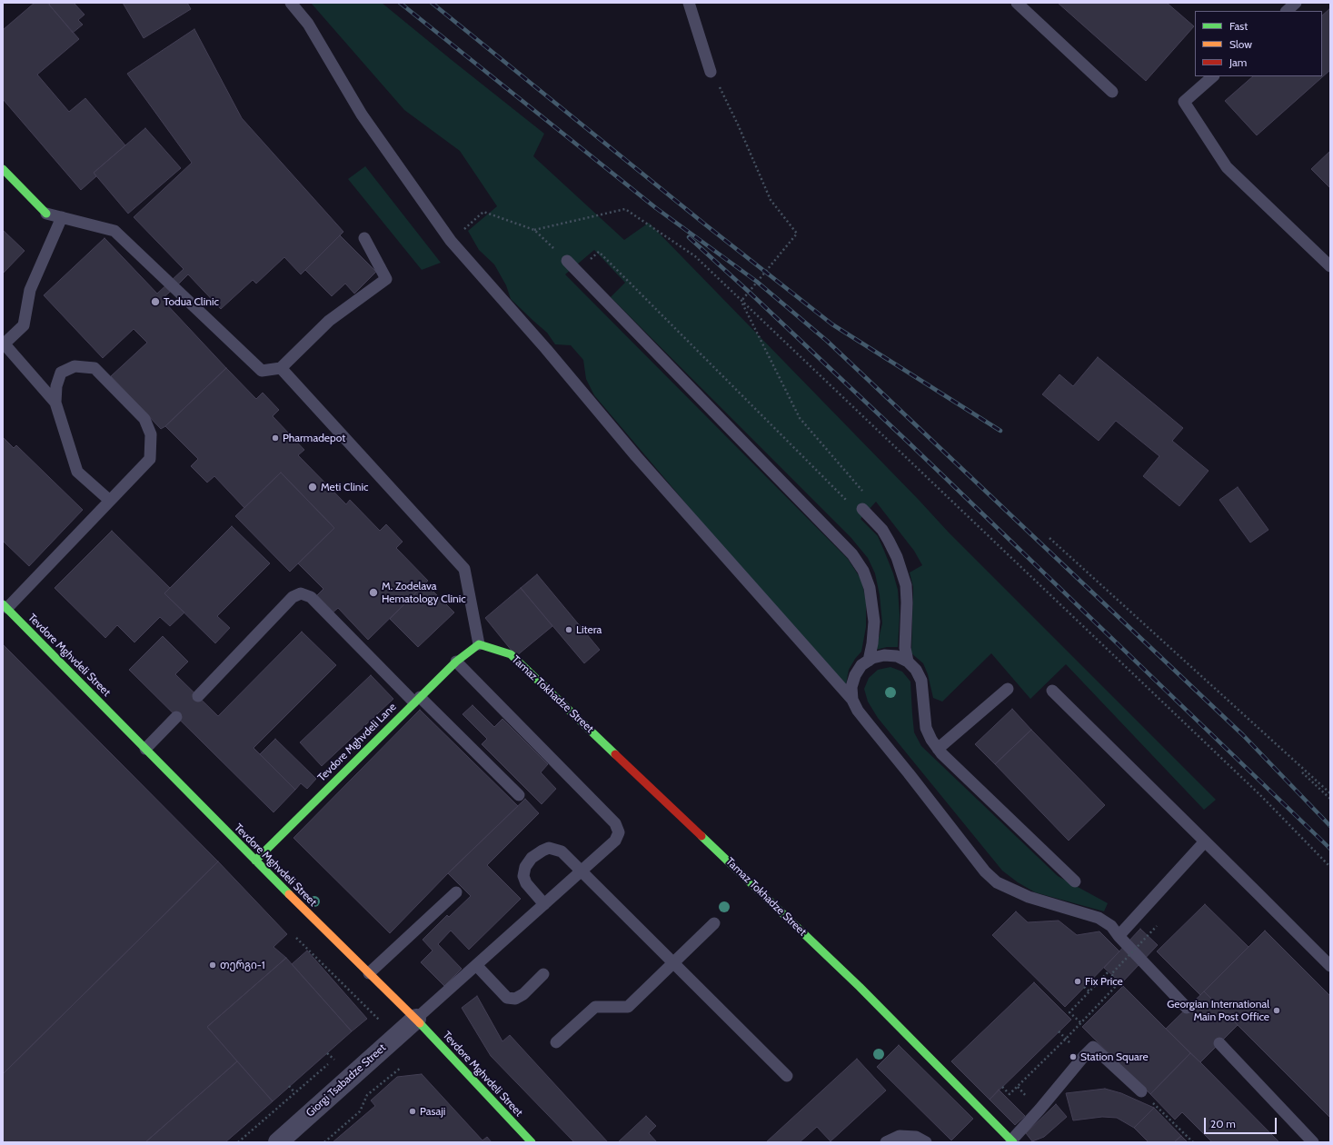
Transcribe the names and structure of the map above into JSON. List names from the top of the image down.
{
  "streets": {
    "street": [
      "Tevdore Mghvdeli Street",
      "Tamaz Tokhadze Street",
      "Tevdore Mghvdeli Lane",
      "Giorgi Tsabadze Street"
    ]
  },
  "crossings": [
    ["Tevdore Mghvdeli Street", "Tevdore Mghvdeli Lane"],
    ["Tevdore Mghvdeli Street", "Giorgi Tsabadze Street"],
    ["Tamaz Tokhadze Street", "Tevdore Mghvdeli Lane"]
  ],
  "places": [
    "Todua Clinic",
    "Pharmadepot",
    "Meti Clinic",
    "M. Zodelava Hematology Clinic",
    "Litera",
    "თერგი-1",
    "Fix Price",
    "Georgian International Main Post Office",
    "Station Square",
    "Pasaji"
  ],
  "legend": ["Fast", "Slow", "Jam"],
  "scale_bar": "20 m"
}
